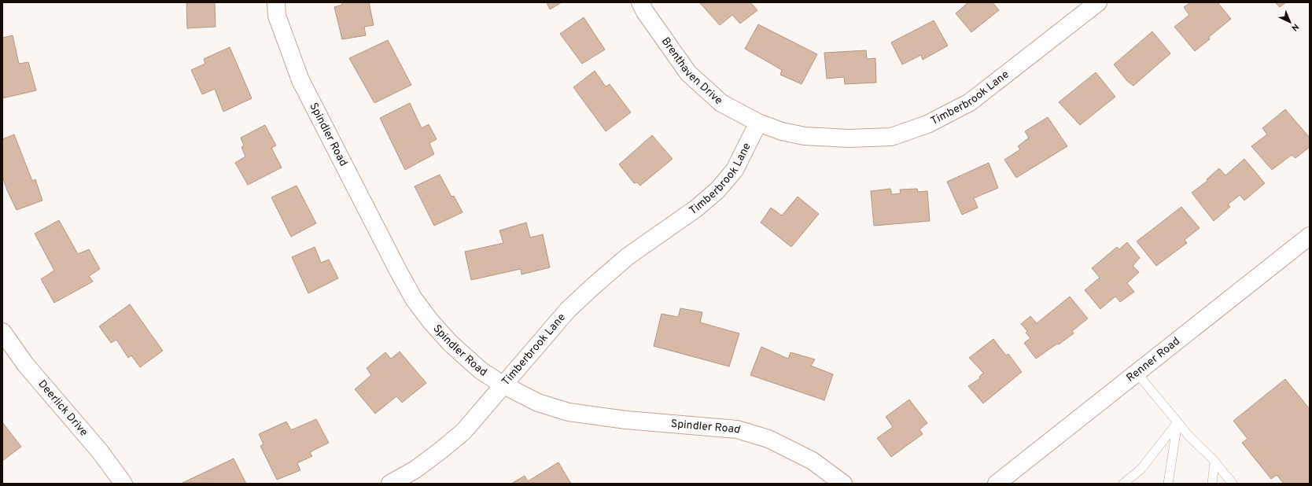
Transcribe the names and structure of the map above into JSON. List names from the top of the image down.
{
  "streets": {
    "street": [
      "Brenthaven Drive",
      "Timberbrook Lane",
      "Spindler Road",
      "Renner Road",
      "Deerlick Drive"
    ]
  },
  "crossings": [
    ["Brenthaven Drive", "Timberbrook Lane"],
    ["Timberbrook Lane", "Spindler Road"]
  ],
  "north": "bottom right"
}
